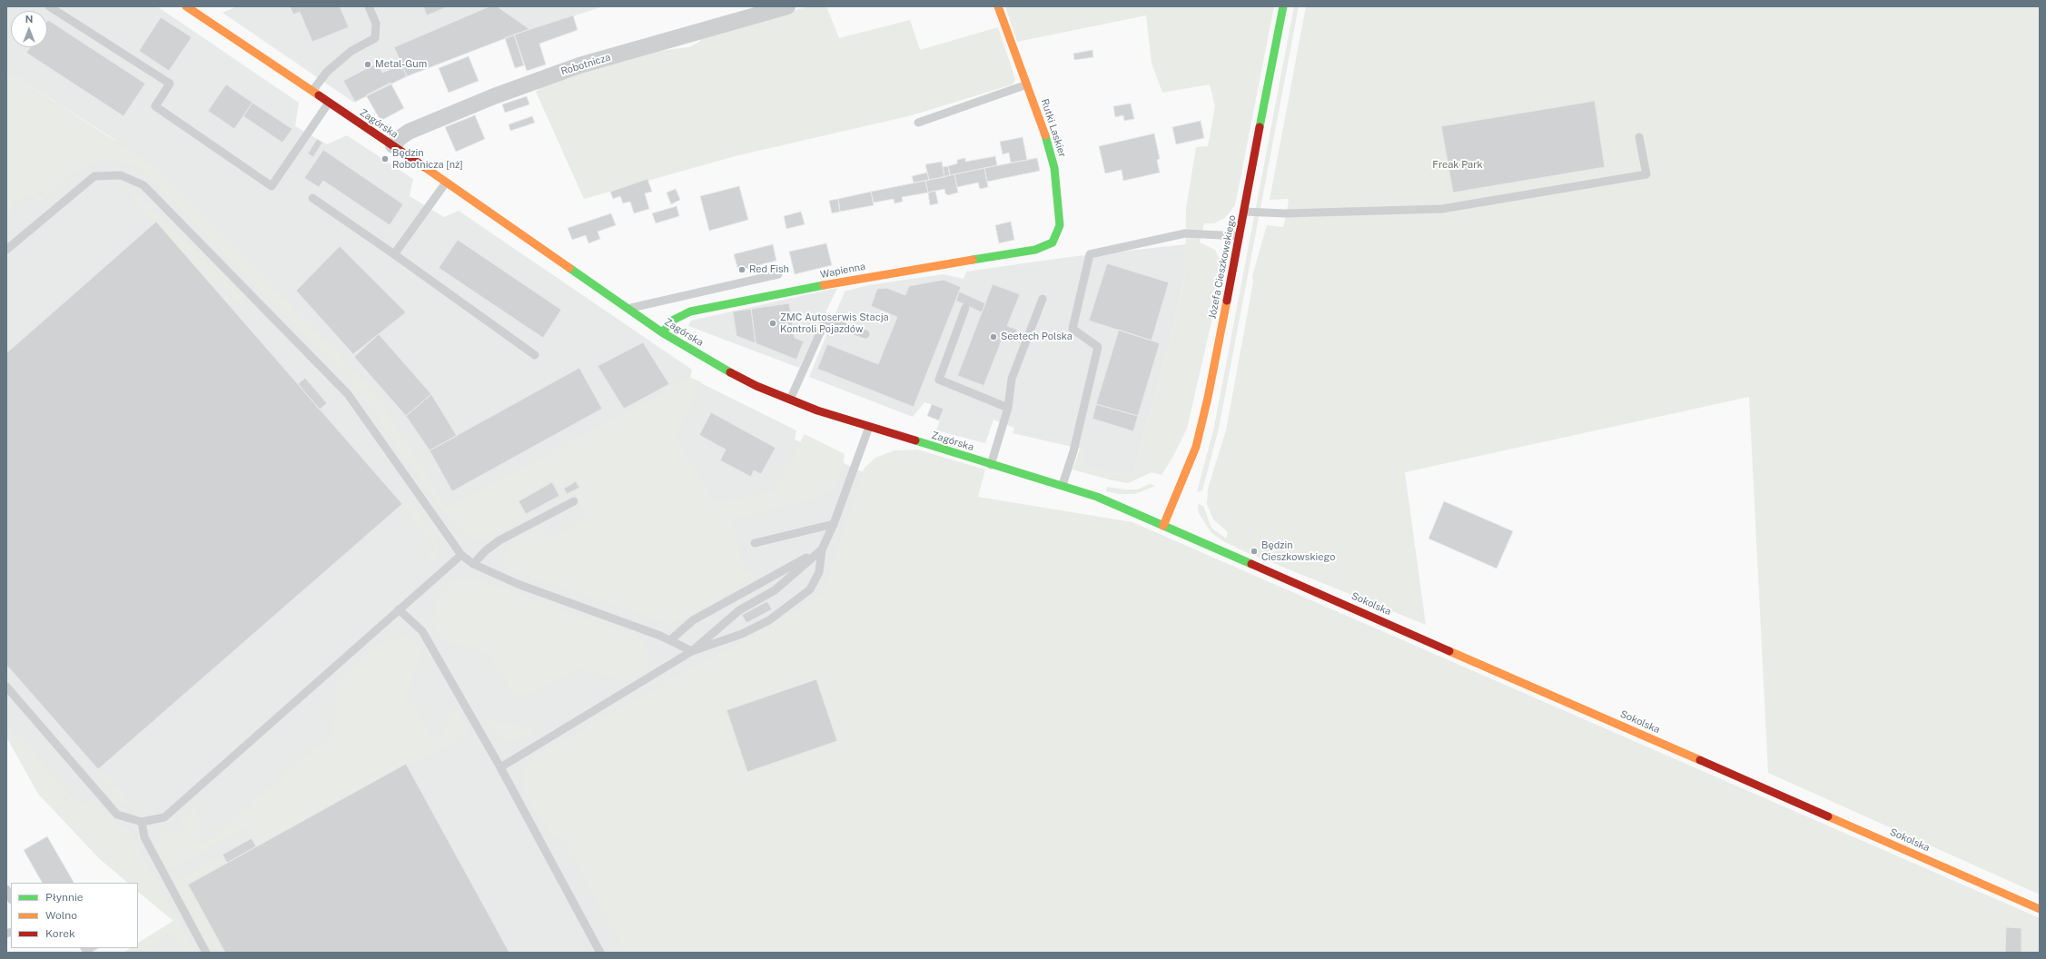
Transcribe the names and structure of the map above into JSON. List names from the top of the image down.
{
  "streets": {
    "street": [
      "Robotnicza",
      "Zagórska",
      "Rutki Laskier",
      "Józefa Cieszkowskiego",
      "Wapienna",
      "Sokolska"
    ]
  },
  "crossings": [
    ["Robotnicza", "Zagórska"],
    ["Zagórska", "Józefa Cieszkowskiego"],
    ["Zagórska", "Wapienna"],
    ["Zagórska", "Sokolska"],
    ["Rutki Laskier", "Wapienna"]
  ],
  "parks": ["Freak Park"],
  "places": [
    "Metal-Gum",
    "Będzin Robotnicza [nż]",
    "Red Fish",
    "ZMC Autoserwis Stacja Kontroli Pojazdów",
    "Seetech Polska",
    "Będzin Cieszkowskiego"
  ],
  "legend": ["Płynnie", "Wolno", "Korek"],
  "north": "top"
}
